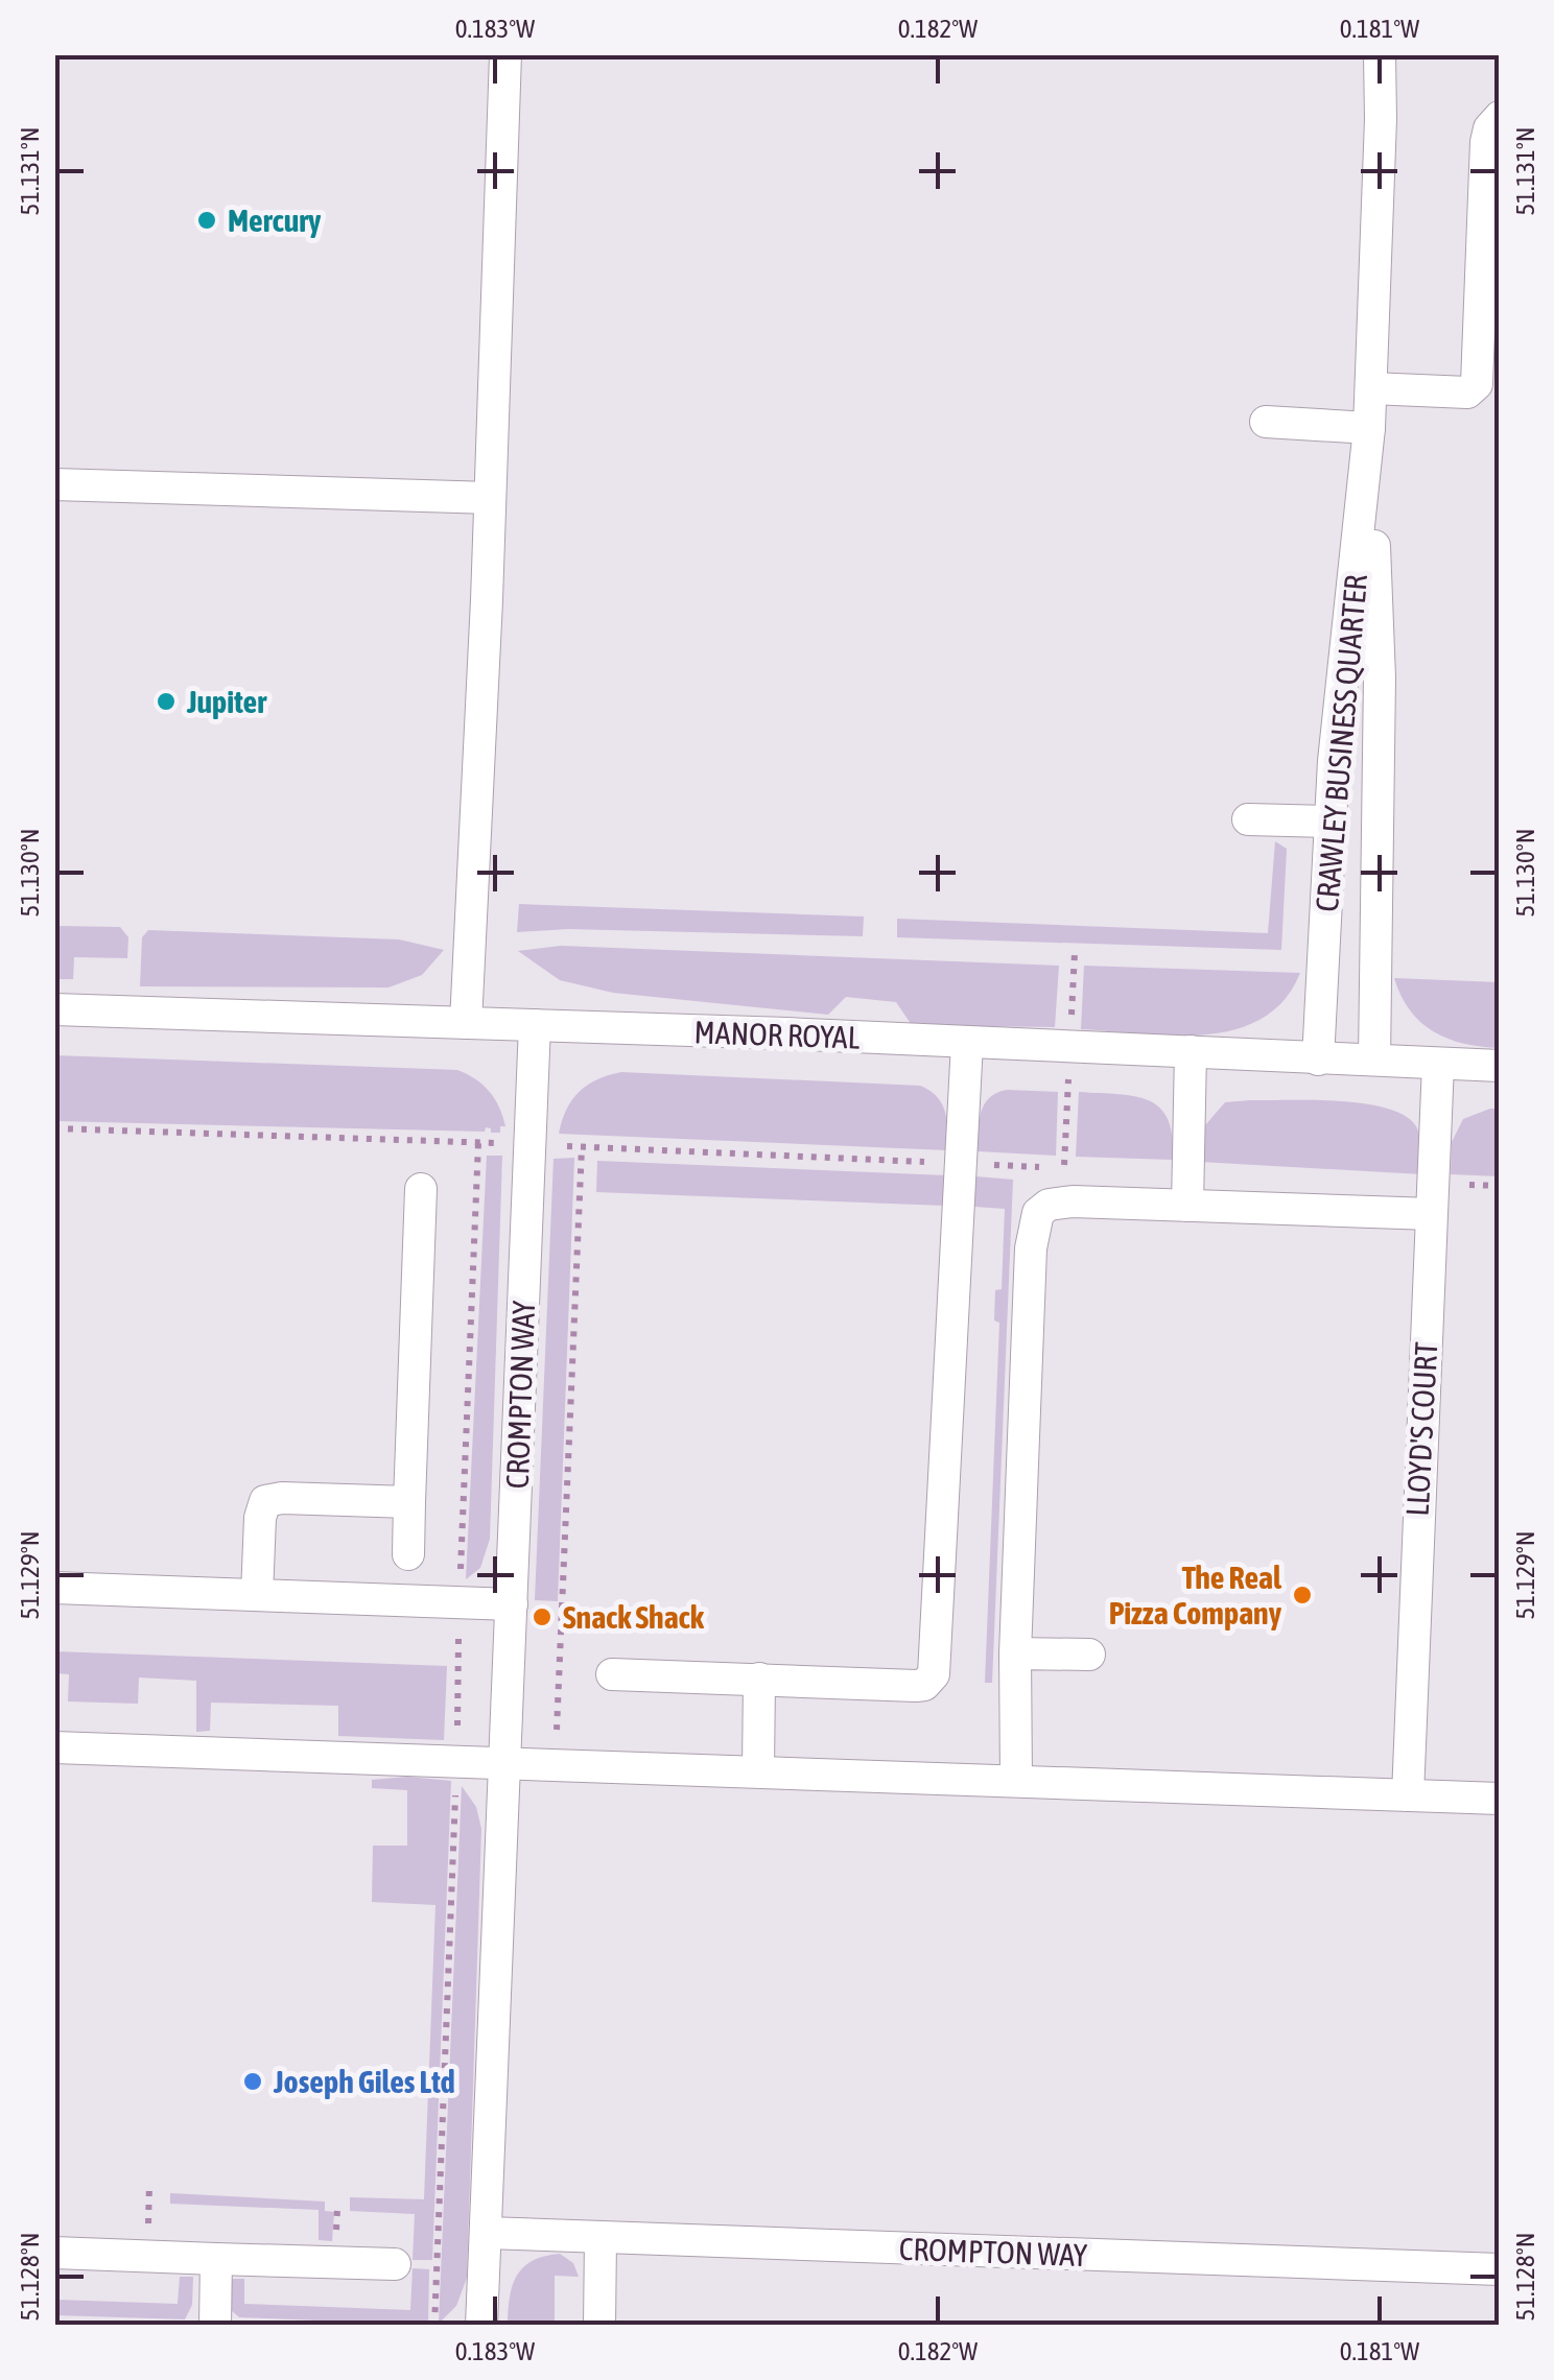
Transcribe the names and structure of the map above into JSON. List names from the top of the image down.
{
  "streets": {
    "street": [
      "CRAWLEY BUSINESS QUARTER",
      "MANOR ROYAL",
      "CROMPTON WAY",
      "LLOYD'S COURT"
    ]
  },
  "crossings": [
    ["CRAWLEY BUSINESS QUARTER", "MANOR ROYAL"],
    ["MANOR ROYAL", "CROMPTON WAY"],
    ["MANOR ROYAL", "LLOYD'S COURT"]
  ],
  "places": [
    "Mercury",
    "Jupiter",
    "The Real Pizza Company",
    "Snack Shack",
    "Joseph Giles Ltd"
  ],
  "coordinates": [
    "0.183°W",
    "0.182°W",
    "0.181°W",
    "51.131°N",
    "51.130°N",
    "51.129°N",
    "51.128°N"
  ]
}
